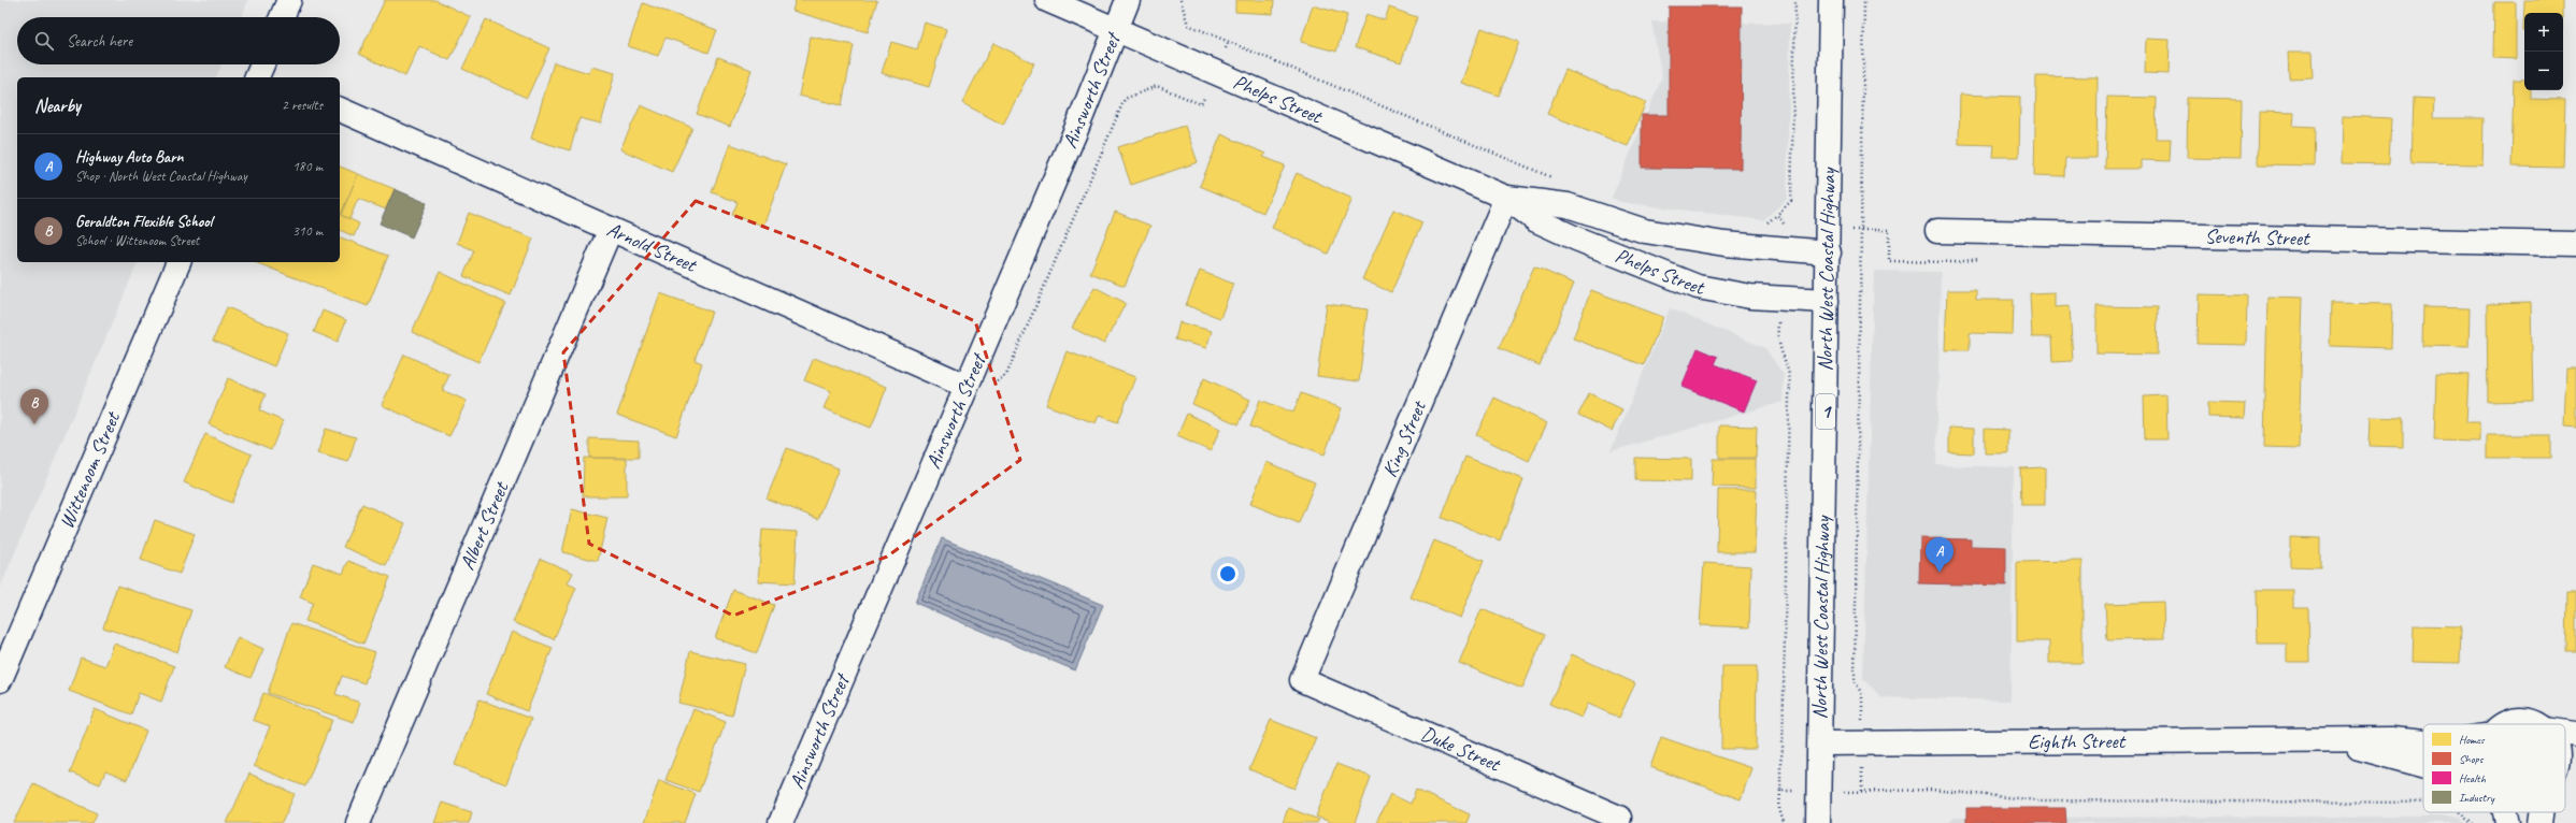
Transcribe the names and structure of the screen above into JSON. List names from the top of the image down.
{
  "streets": {
    "main road": [
      "Ainsworth Street",
      "Phelps Street",
      "Seventh Street",
      "Arnold Street",
      "North West Coastal Highway",
      "1",
      "King Street",
      "Wittenoom Street",
      "Albert Street",
      "Eighth Street",
      "Duke Street"
    ]
  },
  "crossings": [
    ["Ainsworth Street", "Phelps Street"],
    ["Ainsworth Street", "Arnold Street"],
    ["Phelps Street", "North West Coastal Highway"],
    ["Phelps Street", "King Street"],
    ["Arnold Street", "Albert Street"],
    ["North West Coastal Highway", "Eighth Street"],
    ["King Street", "Duke Street"]
  ],
  "legend": [
    "Homes",
    "Shops",
    "Health",
    "Industry"
  ],
  "page": {
    "map_buttons": ["+", "−"],
    "search": "Search here",
    "heading": ["Nearby", "2 results"],
    "list": [
      {
        "mark": "A",
        "name": "Highway Auto Barn",
        "note": "Shop · North West Coastal Highway",
        "value": "180 m"
      },
      {
        "mark": "B",
        "name": "Geraldton Flexible School",
        "note": "School · Wittenoom Street",
        "value": "310 m"
      }
    ],
    "pins": ["B", "A"]
  }
}
